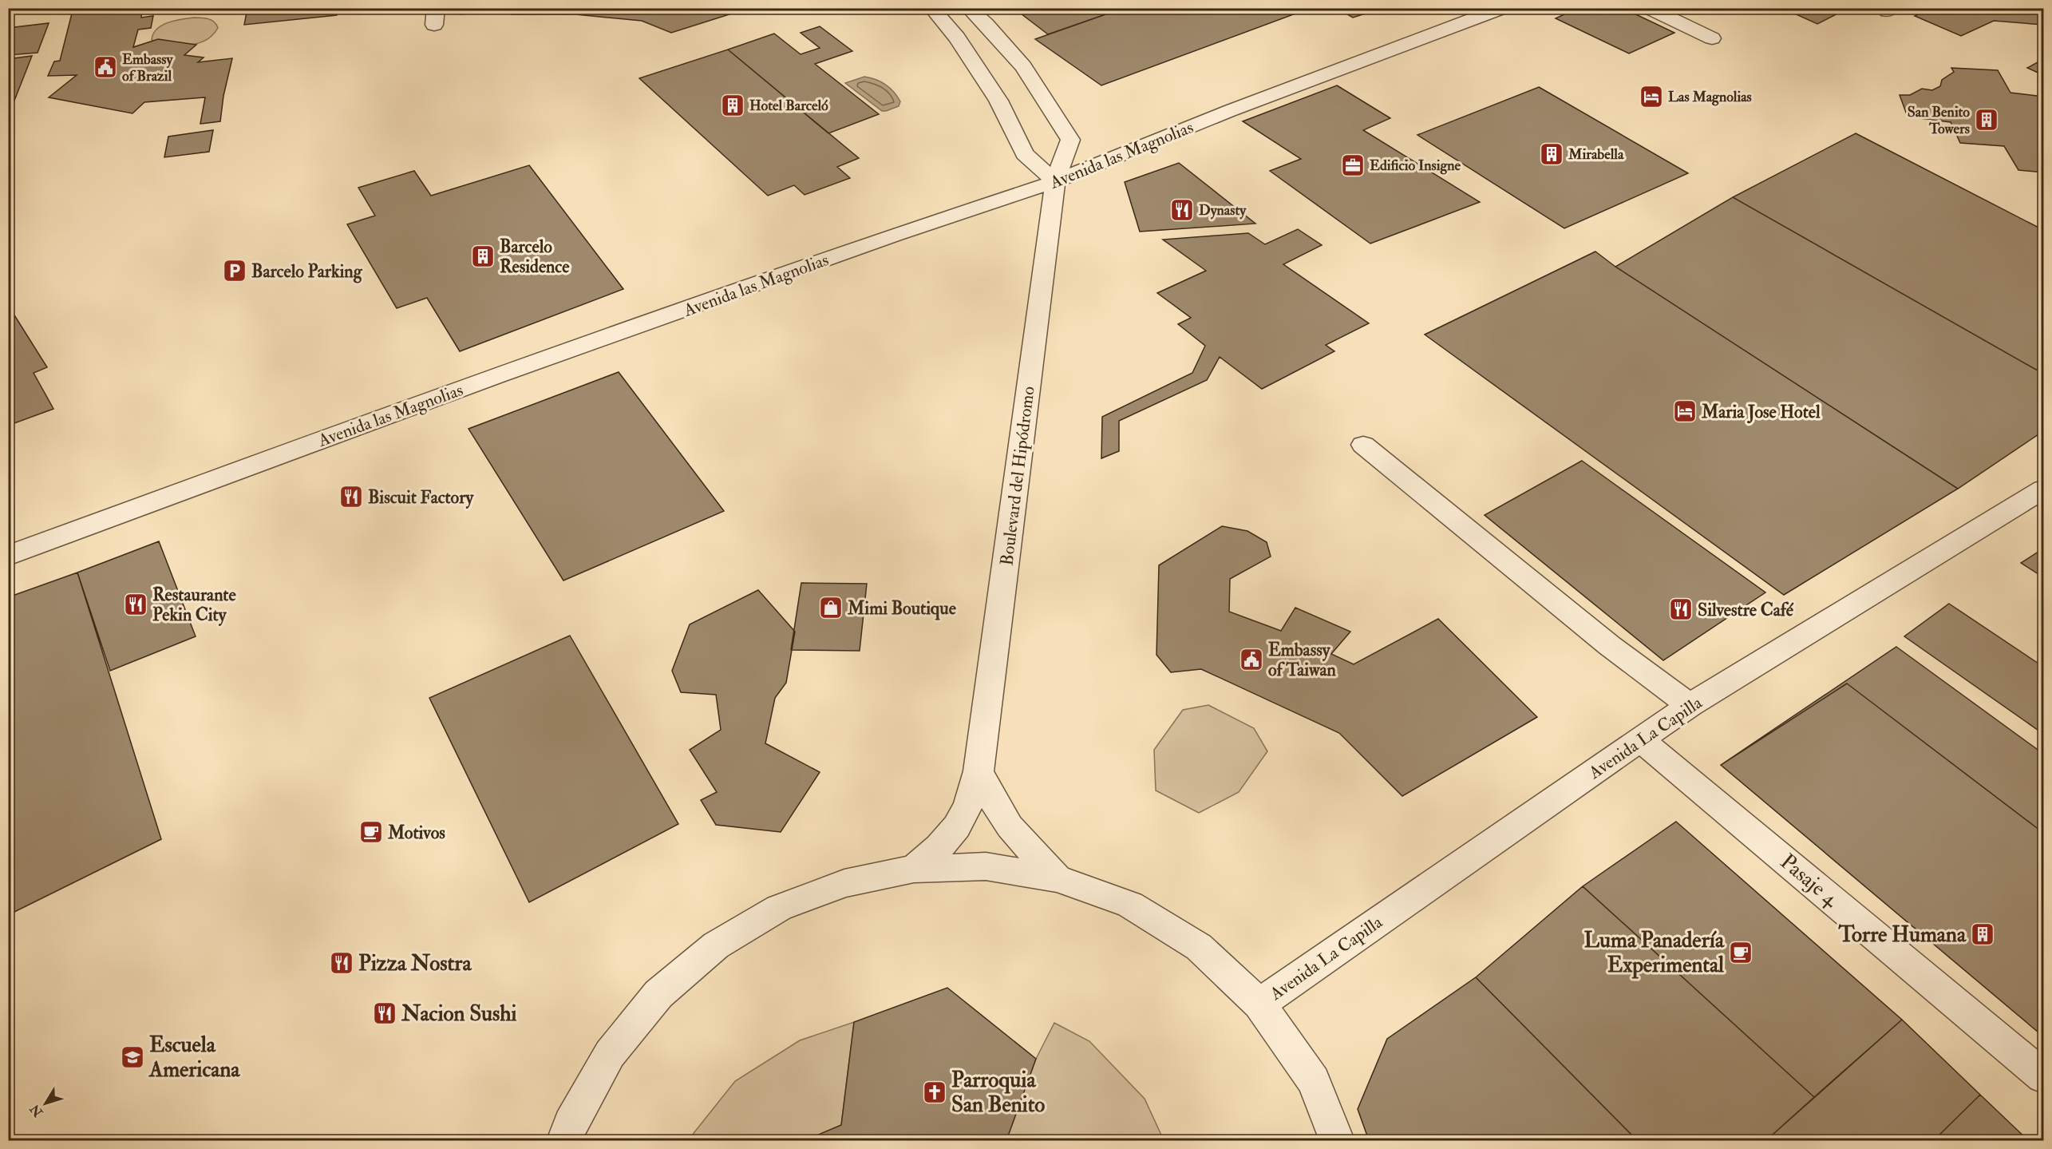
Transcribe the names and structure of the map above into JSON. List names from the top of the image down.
{
  "streets": {
    "street": [
      "Avenida las Magnolias",
      "Boulevard del Hipódromo",
      "Avenida La Capilla",
      "Pasaje 4"
    ]
  },
  "crossings": [
    ["Avenida las Magnolias", "Boulevard del Hipódromo"],
    ["Avenida La Capilla", "Pasaje 4"]
  ],
  "places": {
    "public building": ["Embassy of Brazil", "Embassy of Taiwan"],
    "hotel": ["Las Magnolias", "Maria Jose Hotel"],
    "building": [
      "Hotel Barceló",
      "San Benito Towers",
      "Mirabella",
      "Barcelo Residence",
      "Torre Humana"
    ],
    "office": ["Edificio Insigne"],
    "restaurant": [
      "Dynasty",
      "Biscuit Factory",
      "Restaurante Pekin City",
      "Silvestre Café",
      "Pizza Nostra",
      "Nacion Sushi"
    ],
    "parking": ["Barcelo Parking"],
    "shop": ["Mimi Boutique"],
    "cafe": ["Motivos", "Luma Panadería Experimental"],
    "school or university": ["Escuela Americana"],
    "church": ["Parroquia San Benito"]
  },
  "north": "bottom left"
}
